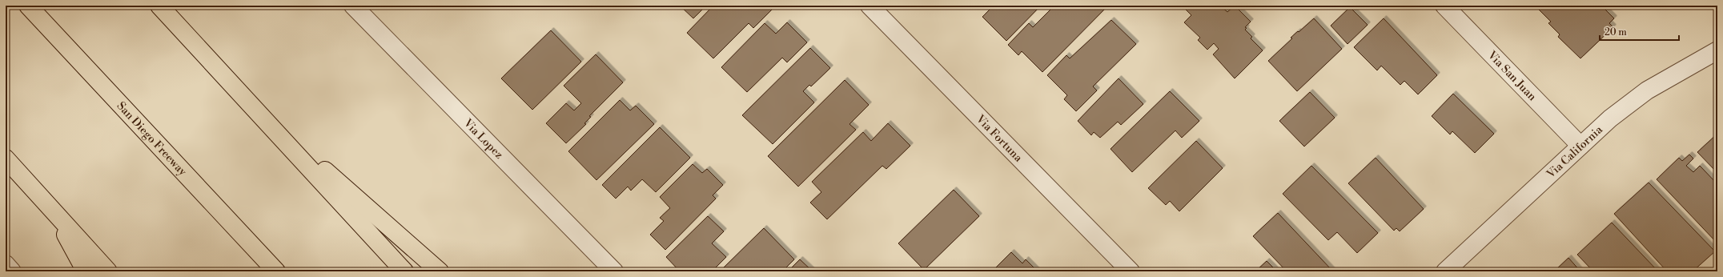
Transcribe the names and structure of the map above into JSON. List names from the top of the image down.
{
  "streets": {
    "highway": ["San Diego Freeway"],
    "street": [
      "Via San Juan",
      "Via Lopez",
      "Via Fortuna",
      "Via California"
    ]
  },
  "crossings": [
    ["Via San Juan", "Via California"]
  ],
  "scale_bar": "20 m"
}
